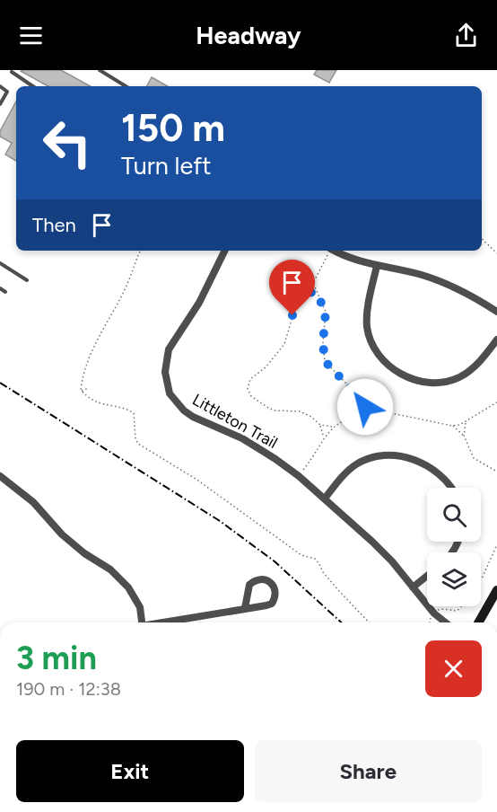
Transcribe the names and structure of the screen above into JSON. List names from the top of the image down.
{
  "streets": {
    "street": ["Littleton Trail"]
  },
  "page": {
    "header": "Headway",
    "turn": ["150 m", "Turn left"],
    "then": "Then",
    "heading": ["3 min", "190 m · 12:38"],
    "buttons": ["Exit", "Share"]
  }
}
